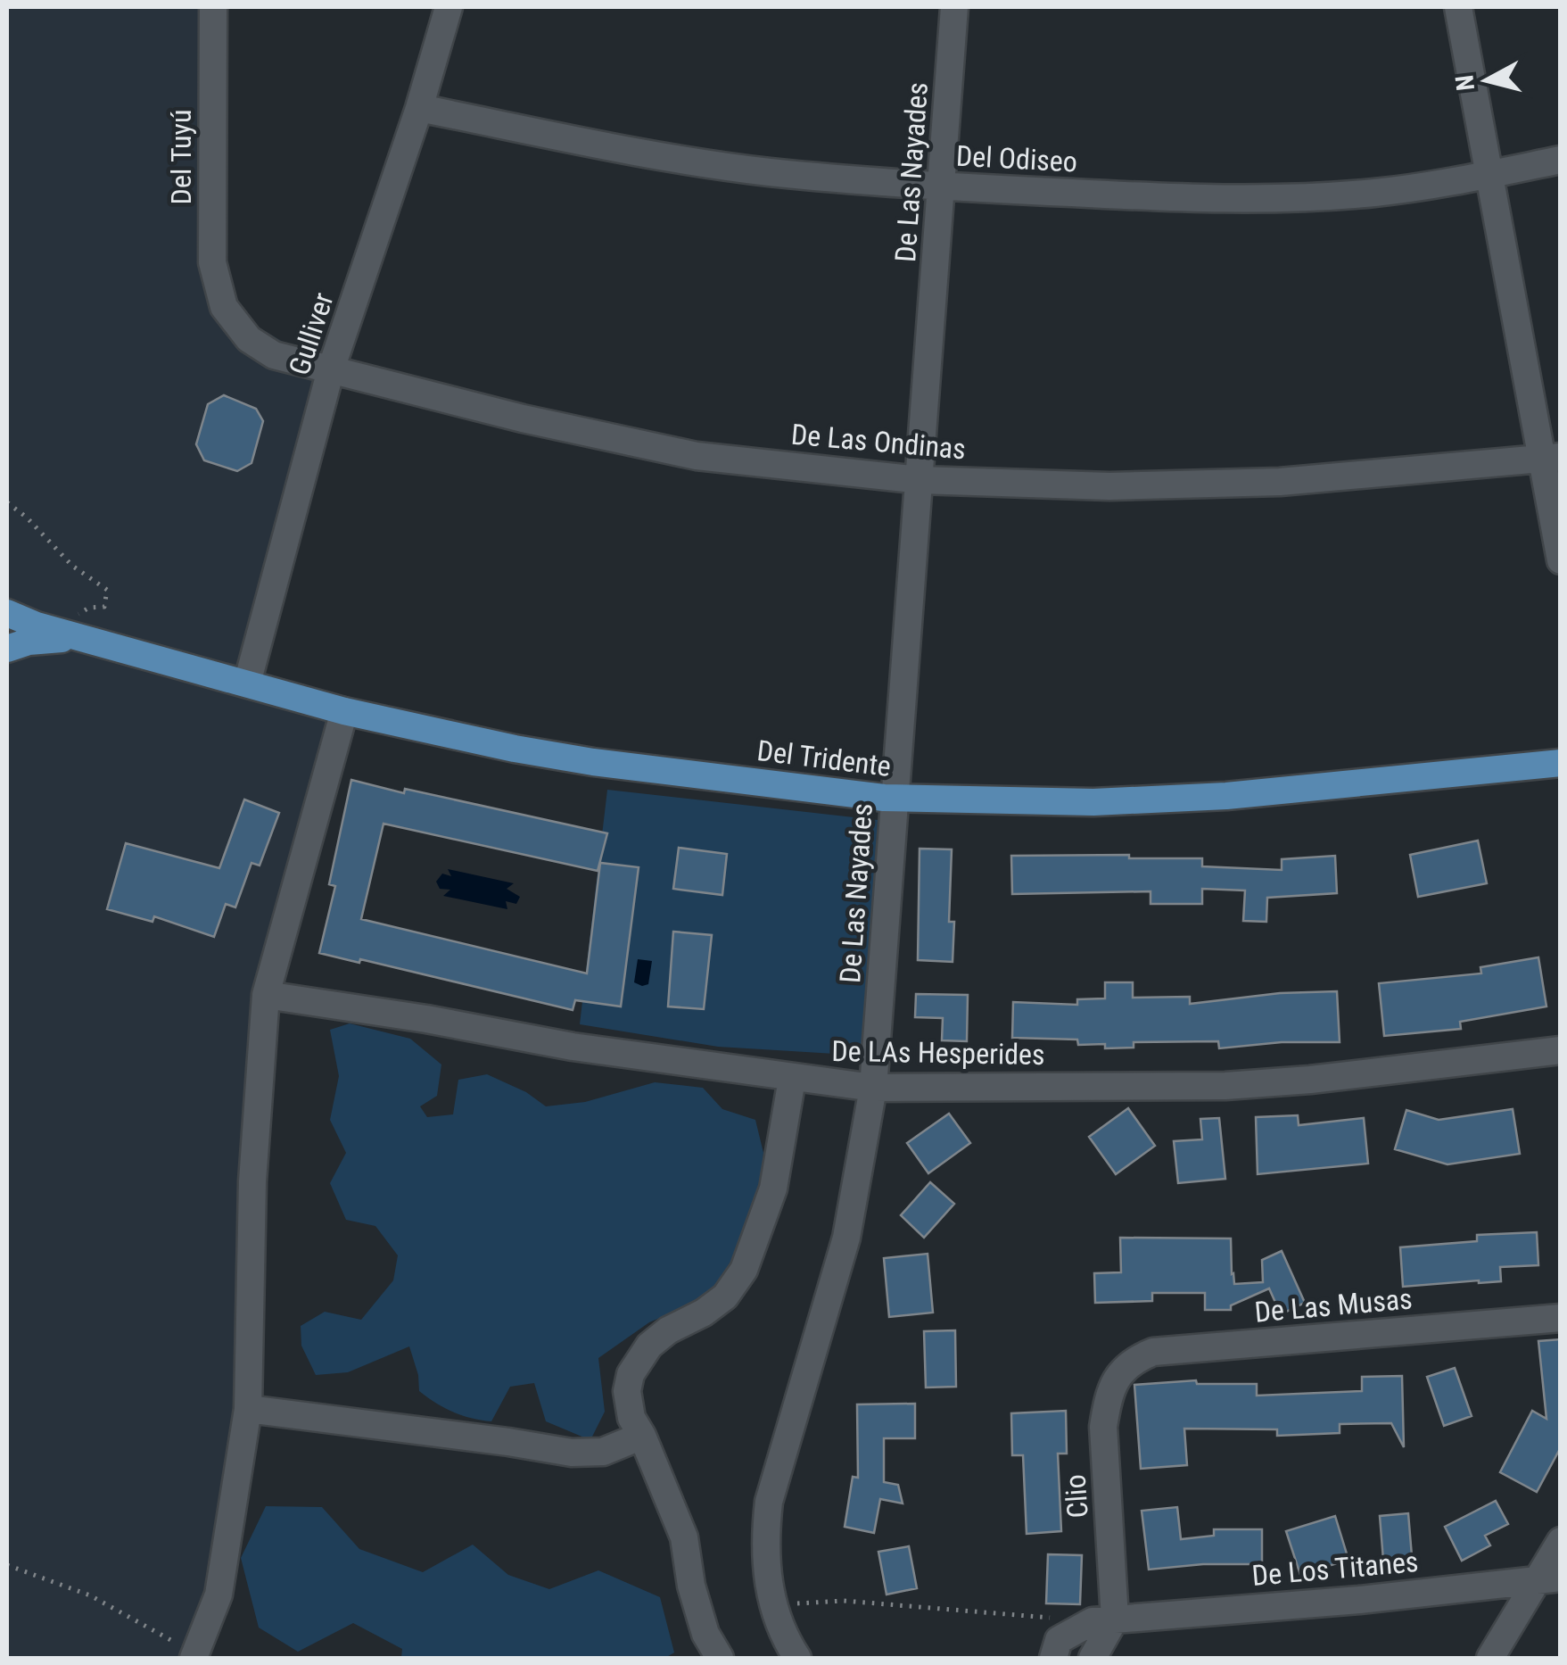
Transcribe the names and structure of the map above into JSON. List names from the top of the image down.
{
  "streets": {
    "main road": ["Del Tridente"],
    "street": [
      "Del Tuyú",
      "Del Odiseo",
      "De Las Nayades",
      "Gulliver",
      "De Las Ondinas",
      "De LAs Hesperides",
      "De Las Musas",
      "Clio",
      "De Los Titanes"
    ]
  },
  "crossings": [
    ["Del Tuyú", "De Las Ondinas"],
    ["Del Odiseo", "De Las Nayades"],
    ["Del Odiseo", "Gulliver"],
    ["De Las Nayades", "De Las Ondinas"],
    ["De Las Nayades", "Del Tridente"],
    ["De Las Nayades", "De LAs Hesperides"],
    ["Gulliver", "De Las Ondinas"],
    ["Gulliver", "Del Tridente"],
    ["De Las Musas", "Clio"],
    ["Clio", "De Los Titanes"]
  ],
  "north": "left"
}
